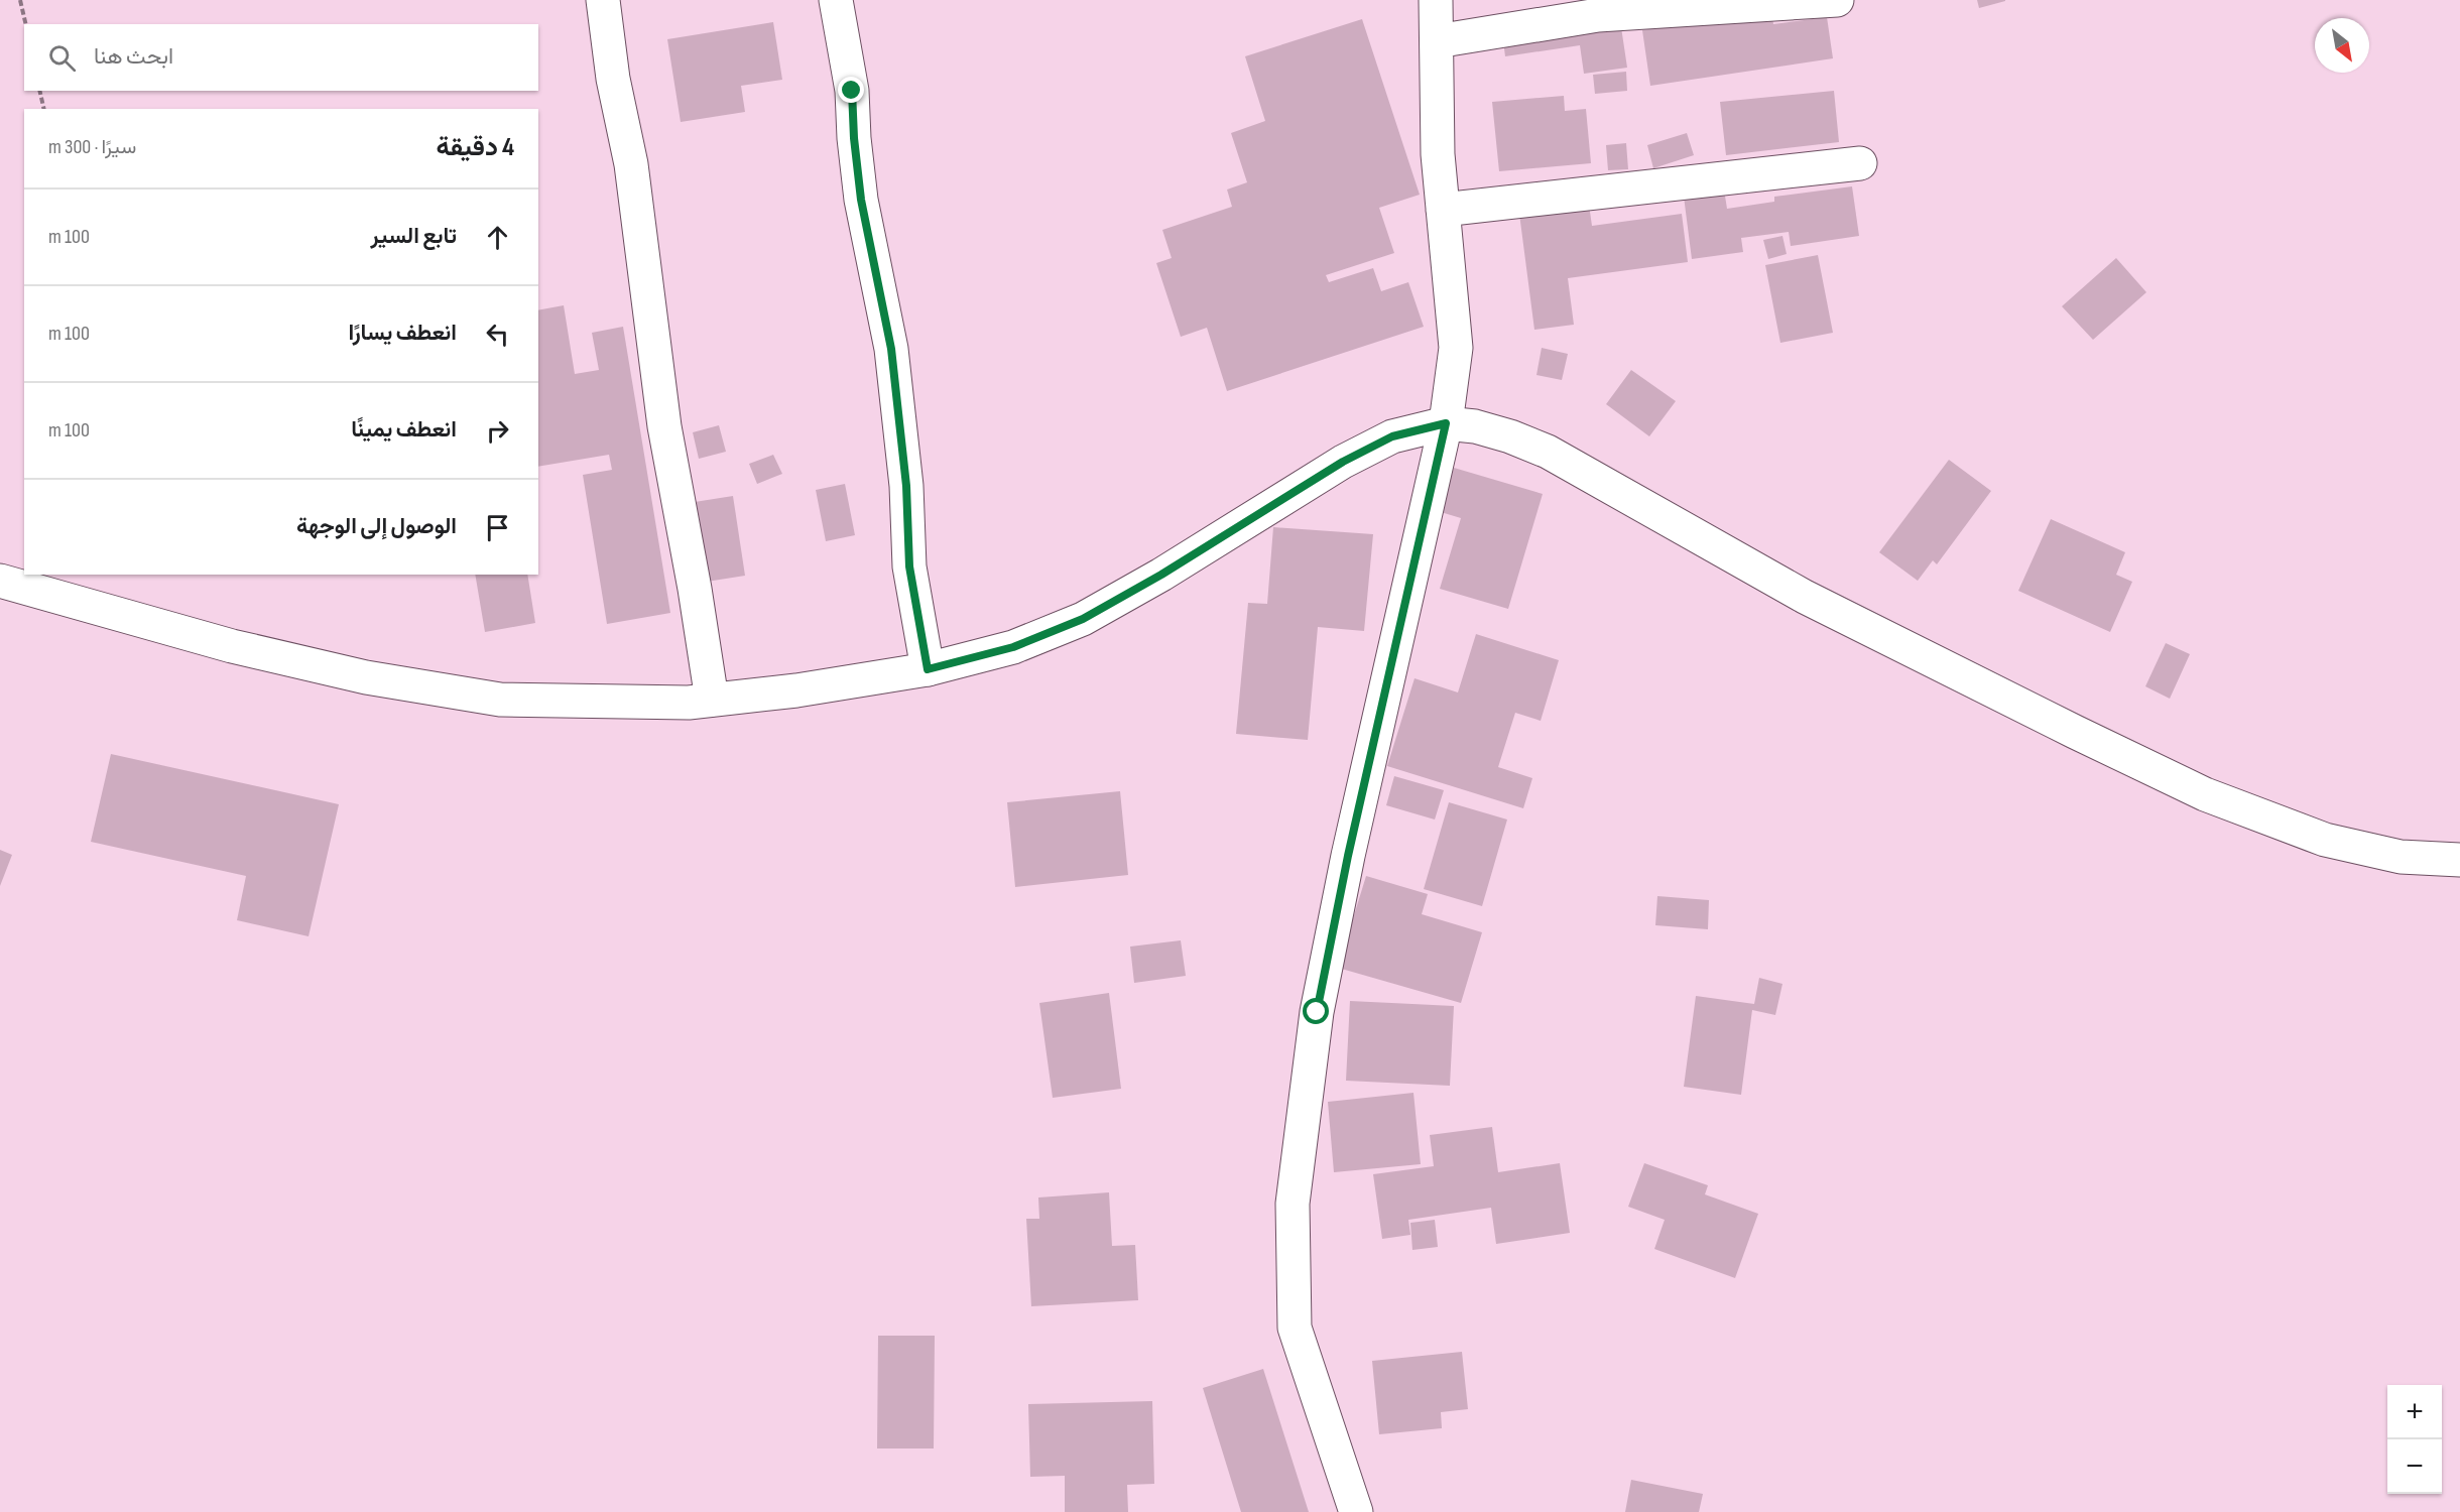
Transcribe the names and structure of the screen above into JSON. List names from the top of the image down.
{
  "north": "bottom right",
  "page": {
    "search": "ابحث هنا",
    "heading": ["4 دقيقة", "سيرًا · 300 m"],
    "list": [
      ["تابع السير", "100 m"],
      ["انعطف يسارًا", "100 m"],
      ["انعطف يمينًا", "100 m"],
      "الوصول إلى الوجهة"
    ],
    "map_buttons": ["+", "−"]
  }
}
